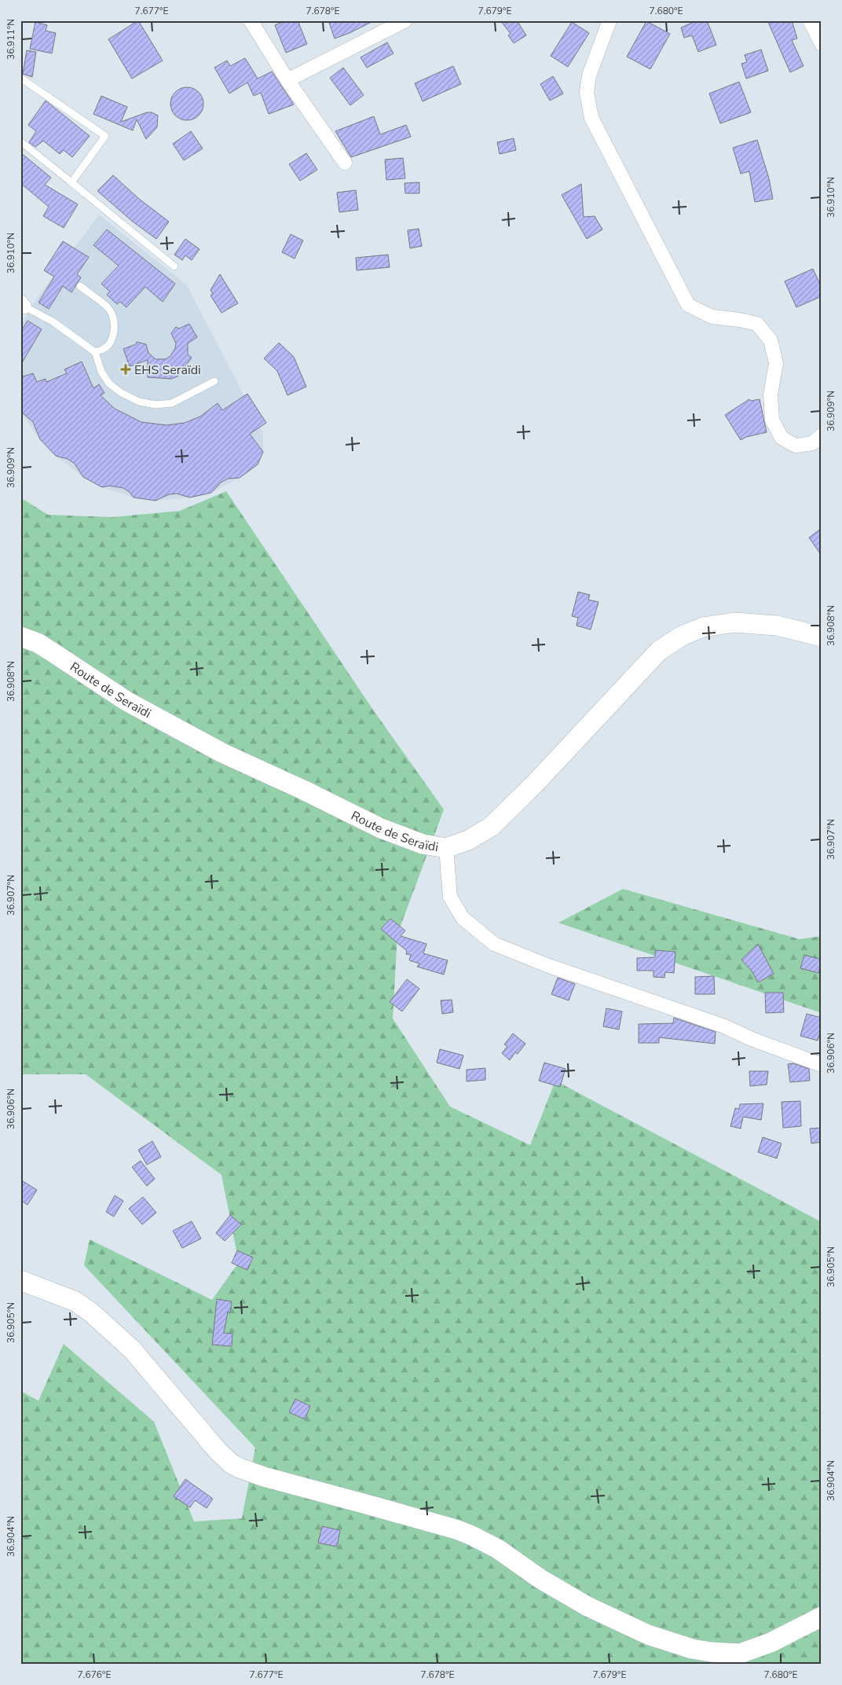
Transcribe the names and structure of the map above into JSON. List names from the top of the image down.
{
  "streets": {
    "main road": ["Route de Seraïdi"]
  },
  "places": {
    "health": ["EHS Seraïdi"]
  },
  "coordinates": [
    "7.677°E",
    "7.678°E",
    "7.679°E",
    "7.680°E",
    "36.911°N",
    "36.910°N",
    "36.909°N",
    "36.908°N",
    "36.907°N",
    "36.906°N",
    "36.905°N",
    "36.904°N",
    "7.676°E"
  ]
}
